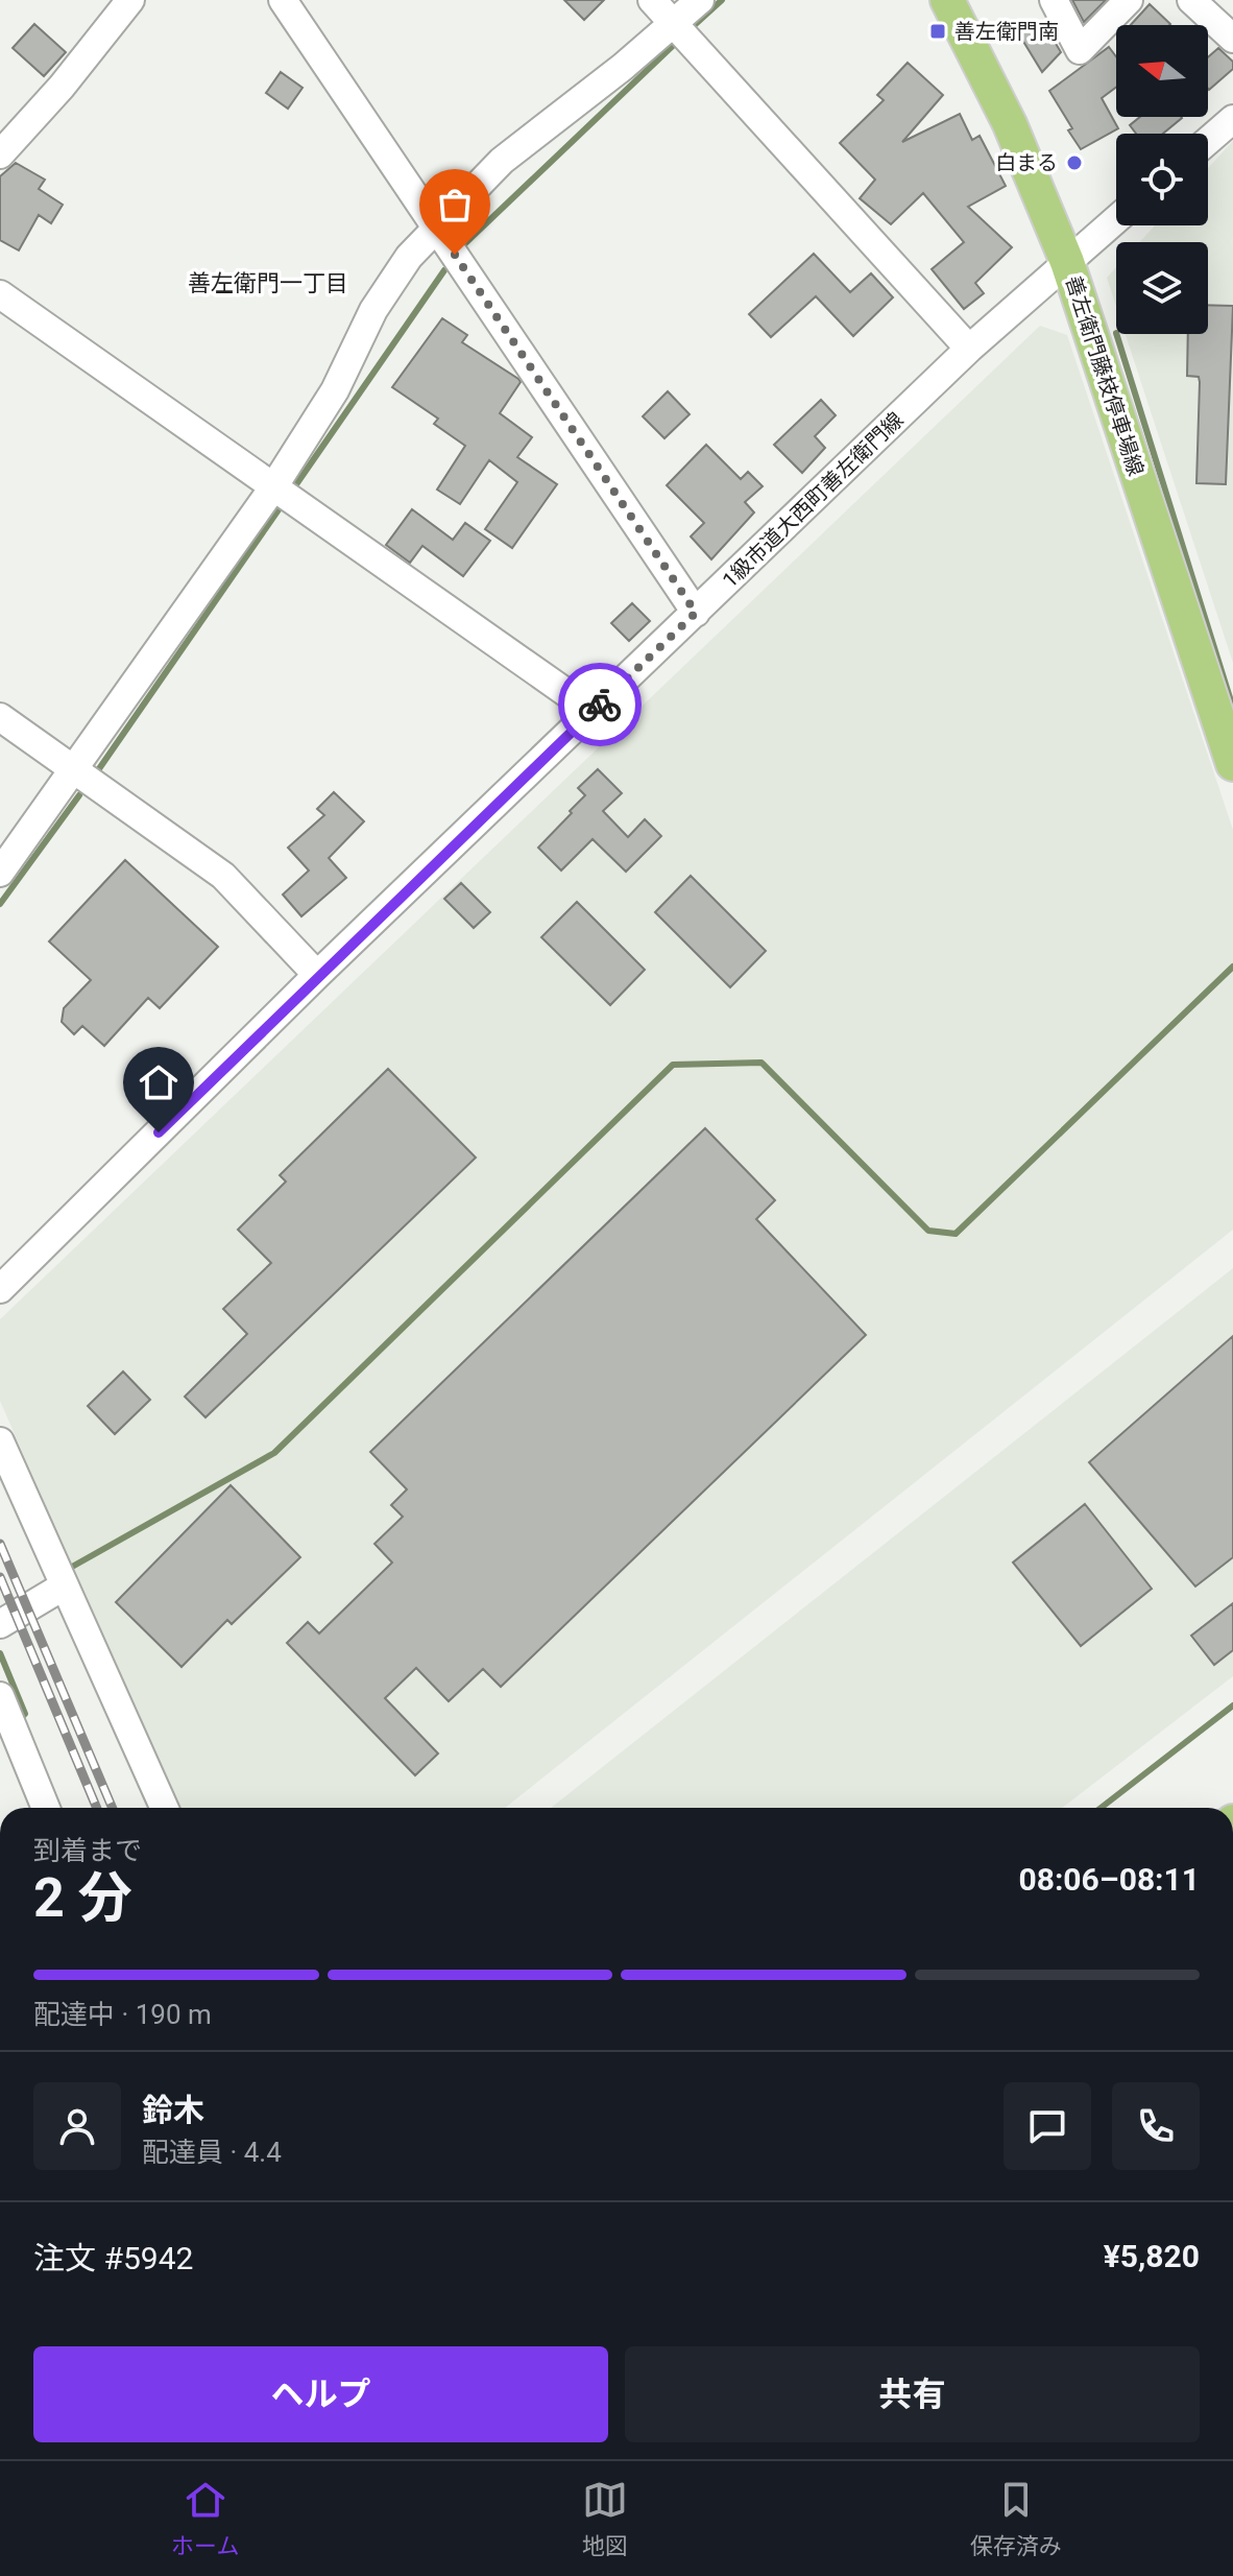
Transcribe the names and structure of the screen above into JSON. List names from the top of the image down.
{
  "streets": {
    "main road": ["善左衛門藤枝停車場線"],
    "street": ["1級市道大西町善左衛門線"]
  },
  "crossings": [
    ["善左衛門藤枝停車場線", "1級市道大西町善左衛門線"]
  ],
  "districts": ["善左衛門一丁目"],
  "places": {
    "transit": ["善左衛門南"],
    "other": ["白まる"]
  },
  "north": "left",
  "page": {
    "heading": ["2 分", "到着まで", "08:06–08:11"],
    "panel": [
      "鈴木",
      "配達員 · 4.4",
      "注文 #5942",
      "¥5,820"
    ],
    "bar": "配達中 · 190 m",
    "buttons": ["ヘルプ", "共有"],
    "tabs": ["ホーム", "地図", "保存済み"]
  }
}
